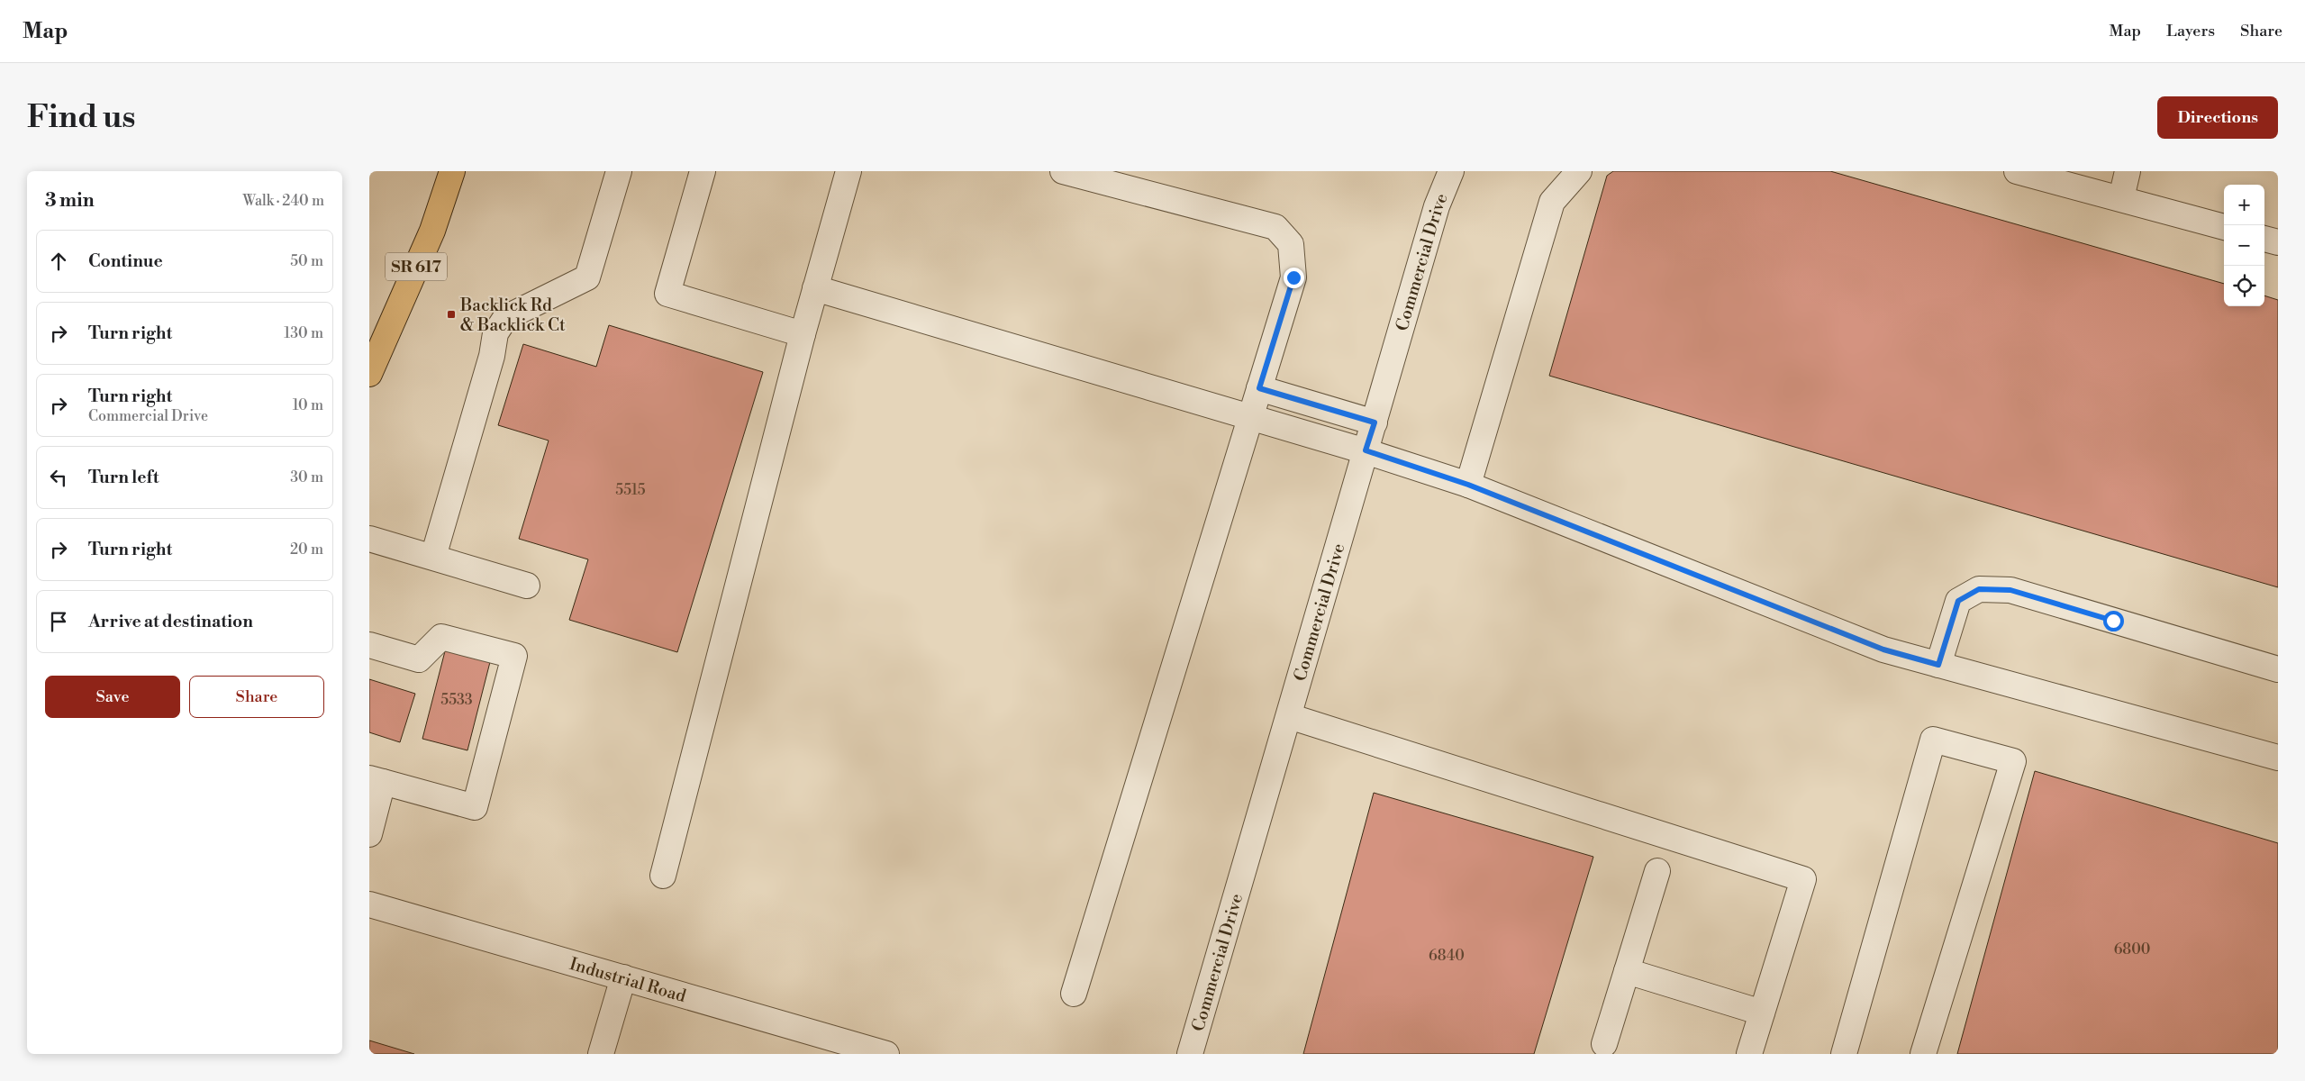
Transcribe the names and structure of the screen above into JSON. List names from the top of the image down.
{
  "streets": {
    "main road": ["SR 617"],
    "street": ["Commercial Drive", "Industrial Road"]
  },
  "places": {
    "transit": ["Backlick Rd & Backlick Ct"]
  },
  "house_numbers": [
    "5515",
    "5533",
    "6800",
    "6840"
  ],
  "page": {
    "header": "Map",
    "nav": ["Map", "Layers", "Share"],
    "buttons": [
      "Directions",
      ["Save", "Share"]
    ],
    "title": "Find us",
    "heading": ["3 min", "Walk · 240 m"],
    "map_buttons": ["+", "−"],
    "list": [
      ["Continue", "50 m"],
      ["Turn right", "130 m"],
      ["Turn right", "Commercial Drive", "10 m"],
      ["Turn left", "30 m"],
      ["Turn right", "20 m"],
      "Arrive at destination"
    ]
  }
}
